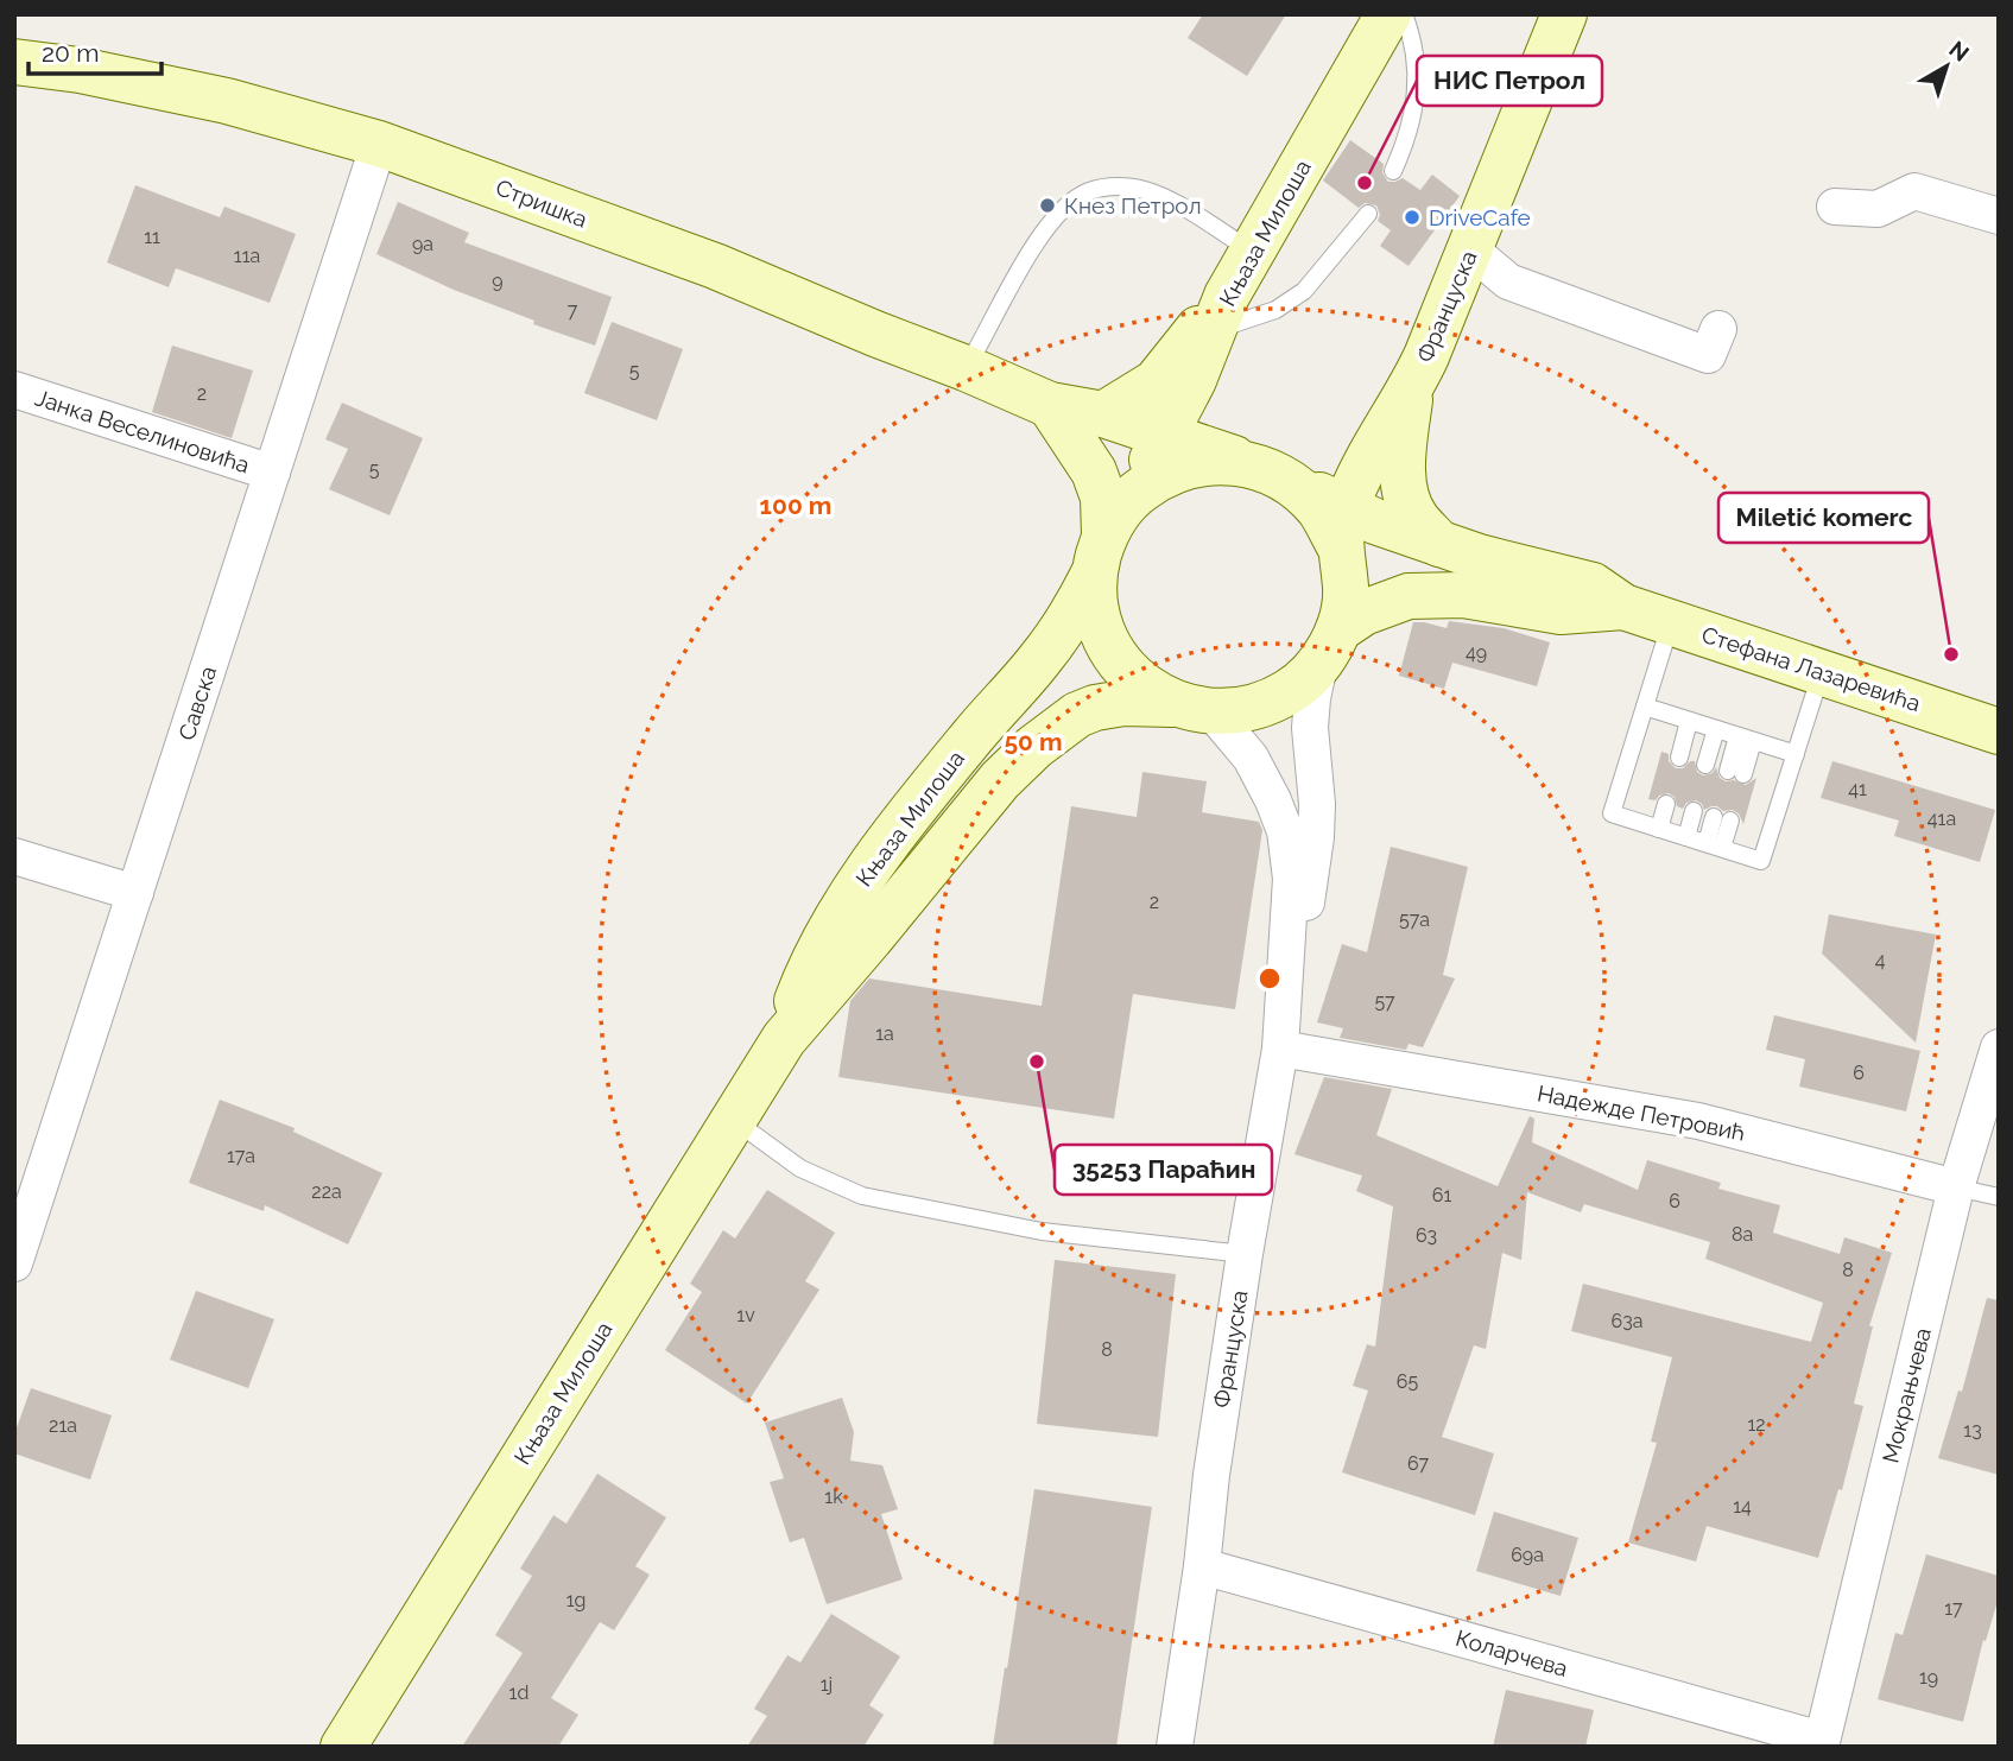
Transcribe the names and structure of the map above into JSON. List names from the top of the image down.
{
  "streets": {
    "main road": [
      "Стришка",
      "Књаза Милоша",
      "Француска",
      "Стефана Лазаревића"
    ],
    "street": [
      "Јанка Веселиновића",
      "Савска",
      "Надежде Петровић",
      "Мокрањчева",
      "Коларчева"
    ]
  },
  "crossings": [
    ["Стришка", "Књаза Милоша"],
    ["Стришка", "Стефана Лазаревића"],
    ["Стришка", "Савска"],
    ["Књаза Милоша", "Француска"],
    ["Књаза Милоша", "Стефана Лазаревића"],
    ["Француска", "Стефана Лазаревића"],
    ["Француска", "Надежде Петровић"],
    ["Француска", "Коларчева"],
    ["Јанка Веселиновића", "Савска"],
    ["Надежде Петровић", "Мокрањчева"],
    ["Мокрањчева", "Коларчева"]
  ],
  "places": [
    "НИС Петрол",
    "Кнез Петрол",
    "DriveCafe",
    "Miletić komerc",
    "35253 Параћин"
  ],
  "house_numbers": [
    "11",
    "9a",
    "11a",
    "9",
    "7",
    "5",
    "2",
    "5",
    "49",
    "41",
    "41a",
    "2",
    "57a",
    "4",
    "57",
    "1a",
    "6",
    "17a",
    "22a",
    "61",
    "6",
    "8a",
    "63",
    "8",
    "1v",
    "63a",
    "8",
    "65",
    "12",
    "21a",
    "13",
    "67",
    "1k",
    "14",
    "69a",
    "1g",
    "17",
    "19",
    "1j",
    "1d"
  ],
  "scale_bar": "20 m",
  "north": "top right",
  "rings": ["100 m", "50 m"]
}
